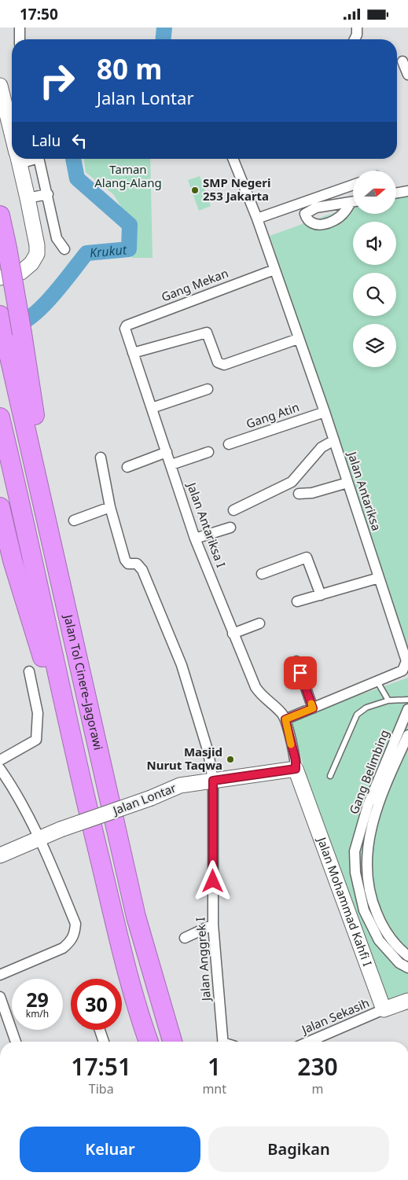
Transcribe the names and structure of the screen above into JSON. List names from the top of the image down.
{
  "streets": {
    "highway": ["Jalan Tol Cinere–Jagorawi"],
    "street": [
      "Gang Mekan",
      "Gang Atin",
      "Jalan Antariksa",
      "Jalan Antariksa I",
      "Gang Belimbing",
      "Jalan Lontar",
      "Jalan Mohammad Kahfi I",
      "Jalan Anggrek I",
      "Jalan Sekasih"
    ]
  },
  "crossings": [
    ["Gang Mekan", "Jalan Antariksa"],
    ["Gang Mekan", "Jalan Antariksa I"],
    ["Gang Atin", "Jalan Antariksa"],
    ["Jalan Antariksa", "Jalan Antariksa I"],
    ["Jalan Lontar", "Jalan Mohammad Kahfi I"],
    ["Jalan Lontar", "Jalan Anggrek I"],
    ["Jalan Mohammad Kahfi I", "Jalan Sekasih"]
  ],
  "water": ["Krukut"],
  "parks": ["Taman Alang-Alang"],
  "places": ["SMP Negeri 253 Jakarta", "Masjid Nurut Taqwa"],
  "north": "right",
  "page": {
    "status": "17:50",
    "turn": ["80 m", "Jalan Lontar"],
    "then": "Lalu",
    "speed": "29 km/h",
    "limit": "30",
    "eta": [
      "17:51",
      "Tiba",
      "1",
      "mnt",
      "230",
      "m"
    ],
    "buttons": ["Keluar", "Bagikan"]
  }
}
